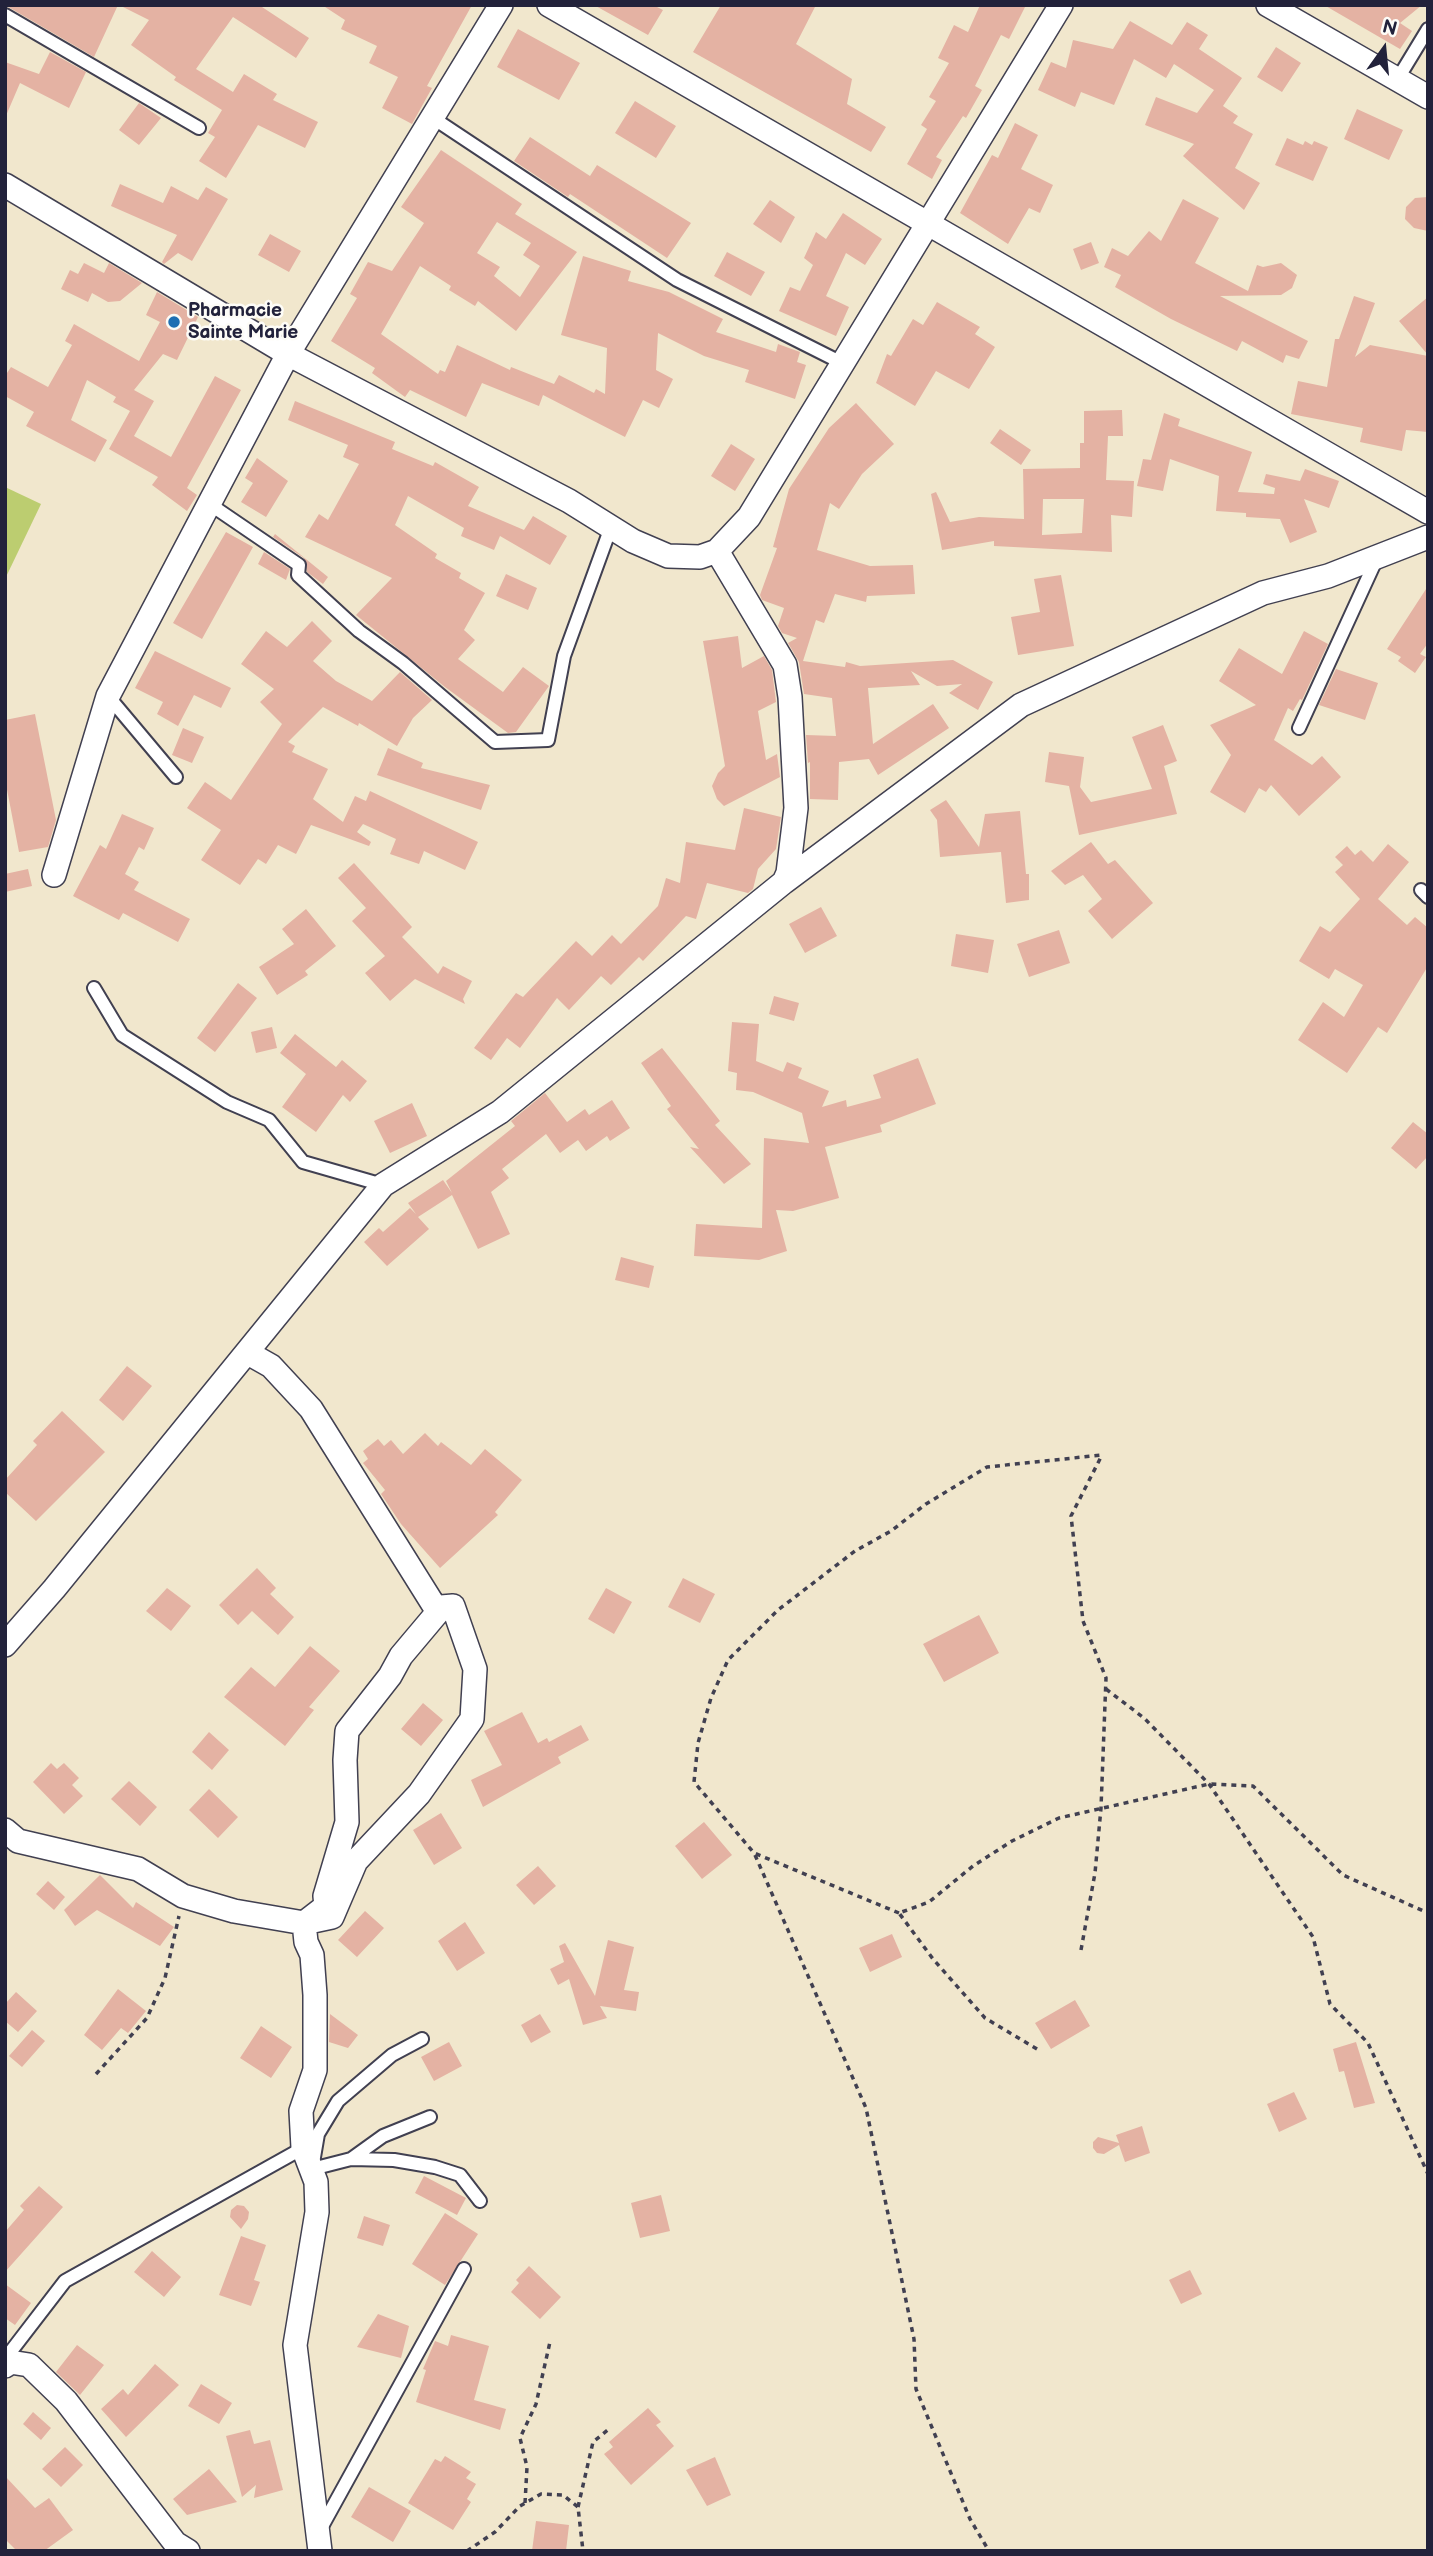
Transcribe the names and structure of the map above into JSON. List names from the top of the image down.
{
  "places": ["Pharmacie Sainte Marie"],
  "north": "top"
}
